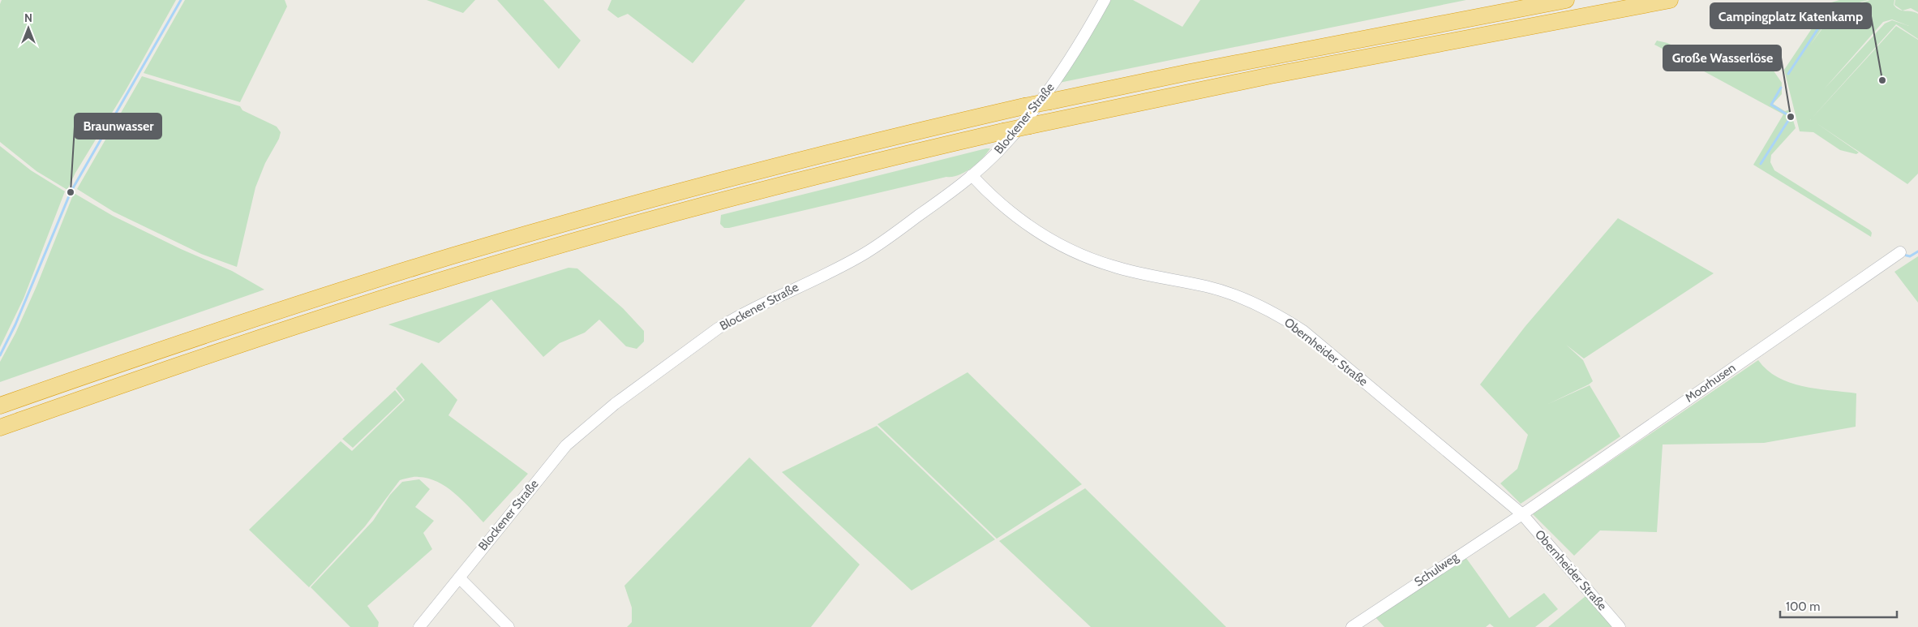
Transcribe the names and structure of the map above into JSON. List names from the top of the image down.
{
  "streets": {
    "street": [
      "Blockener Straße",
      "Obernheider Straße",
      "Moorhusen",
      "Schulweg"
    ]
  },
  "crossings": [
    ["Blockener Straße", "Obernheider Straße"],
    ["Obernheider Straße", "Moorhusen"],
    ["Obernheider Straße", "Schulweg"],
    ["Moorhusen", "Schulweg"]
  ],
  "places": ["Campingplatz Katenkamp", "Große Wasserlöse", "Braunwasser"],
  "scale_bar": "100 m",
  "north": "top"
}
